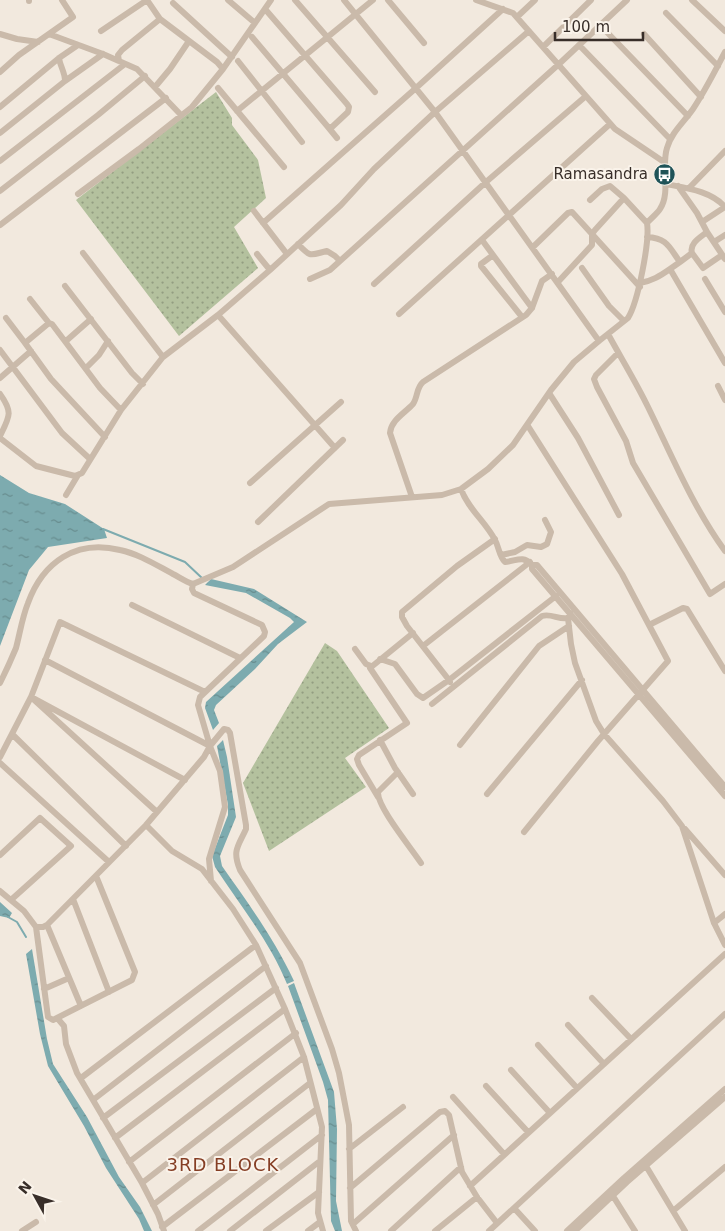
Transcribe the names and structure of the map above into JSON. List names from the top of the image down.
{
  "districts": ["3RD BLOCK"],
  "places": {
    "bus stop": ["Ramasandra"]
  },
  "scale_bar": "100 m",
  "north": "top left"
}
